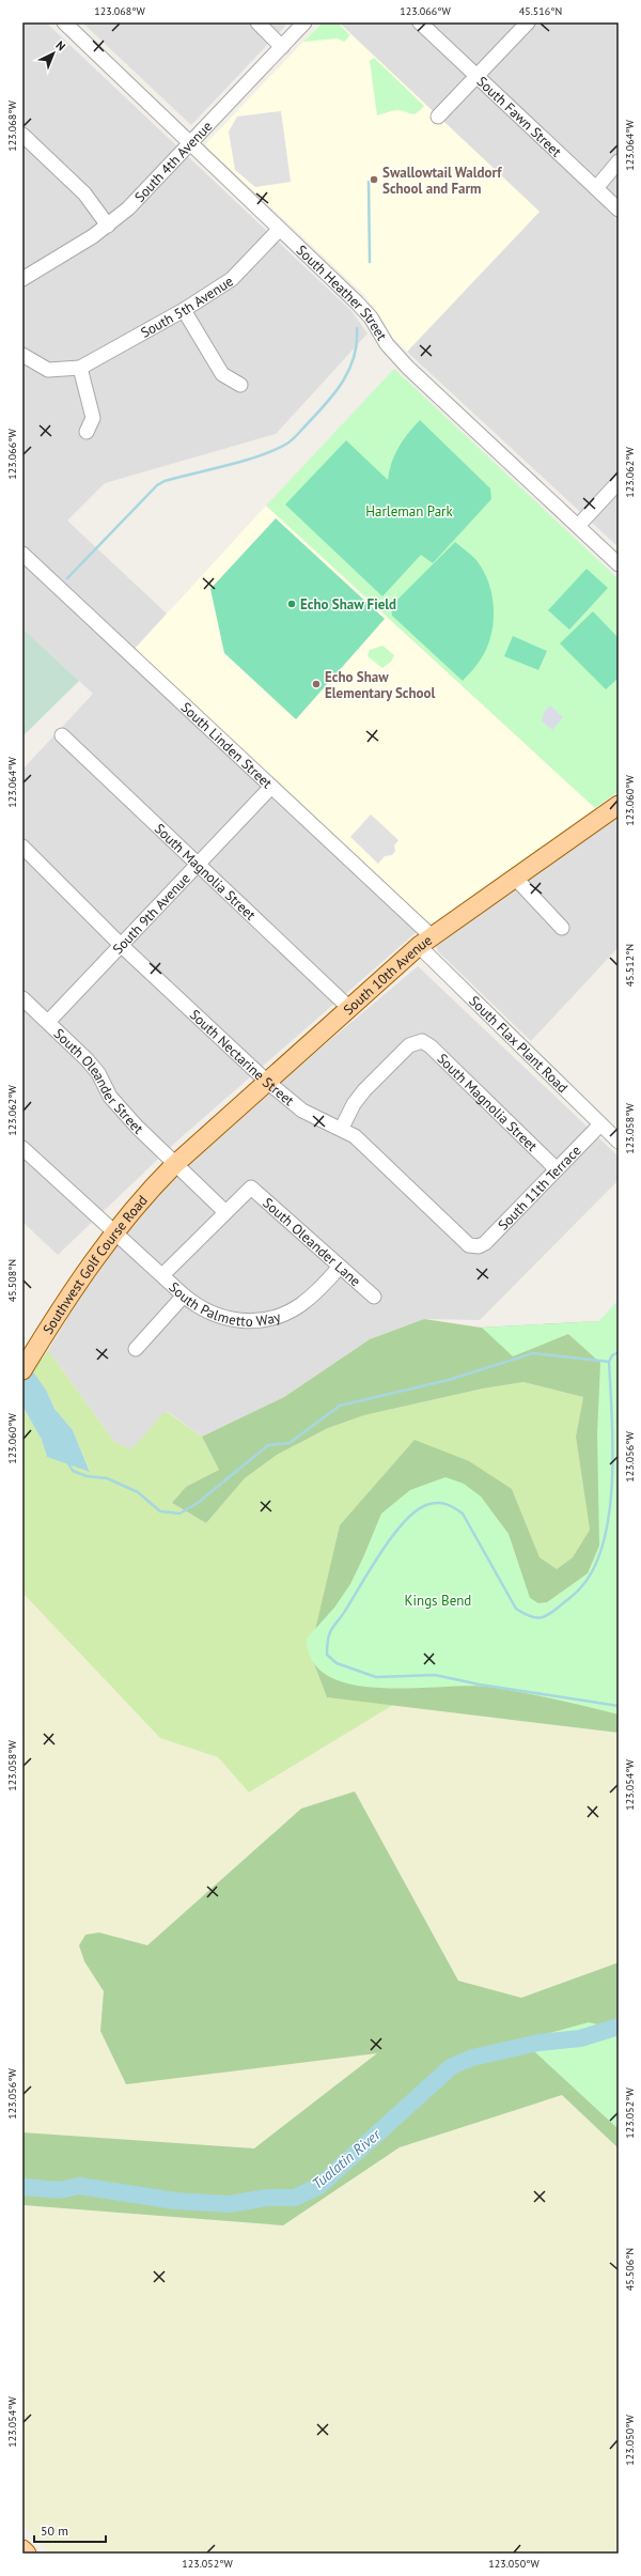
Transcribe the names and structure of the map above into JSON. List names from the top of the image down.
{
  "streets": {
    "main road": ["South 10th Avenue", "Southwest Golf Course Road"],
    "street": [
      "South Fawn Street",
      "South 4th Avenue",
      "South Heather Street",
      "South 5th Avenue",
      "South Linden Street",
      "South Magnolia Street",
      "South 9th Avenue",
      "South Flax Plant Road",
      "South Nectarine Street",
      "South Oleander Street",
      "South 11th Terrace",
      "South Oleander Lane",
      "South Palmetto Way"
    ]
  },
  "crossings": [
    ["South 4th Avenue", "South Heather Street"],
    ["South Heather Street", "South 5th Avenue"],
    ["South Linden Street", "South 9th Avenue"],
    ["South Linden Street", "South 10th Avenue"],
    ["South Linden Street", "South Flax Plant Road"],
    ["South Magnolia Street", "South 9th Avenue"],
    ["South Magnolia Street", "South 10th Avenue"],
    ["South Magnolia Street", "South Nectarine Street"],
    ["South Magnolia Street", "South 11th Terrace"],
    ["South 9th Avenue", "South Nectarine Street"],
    ["South 9th Avenue", "South Oleander Street"],
    ["South 10th Avenue", "South Flax Plant Road"],
    ["South 10th Avenue", "South Nectarine Street"],
    ["South 10th Avenue", "South Oleander Street"],
    ["South 10th Avenue", "Southwest Golf Course Road"],
    ["South Flax Plant Road", "South 11th Terrace"],
    ["South Nectarine Street", "South 11th Terrace"],
    ["South Oleander Street", "Southwest Golf Course Road"],
    ["South Oleander Lane", "South Palmetto Way"],
    ["Southwest Golf Course Road", "South Palmetto Way"]
  ],
  "water": ["Tualatin River"],
  "parks": ["Harleman Park", "Kings Bend"],
  "places": ["Swallowtail Waldorf School and Farm", "Echo Shaw Field", "Echo Shaw Elementary School"],
  "scale_bar": "50 m",
  "north": "top right",
  "coordinates": [
    "123.068°W",
    "123.066°W",
    "45.516°N",
    "123.064°W",
    "123.062°W",
    "123.060°W",
    "45.512°N",
    "123.058°W",
    "45.508°N",
    "123.056°W",
    "123.054°W",
    "123.052°W",
    "45.506°N",
    "123.050°W"
  ]
}
